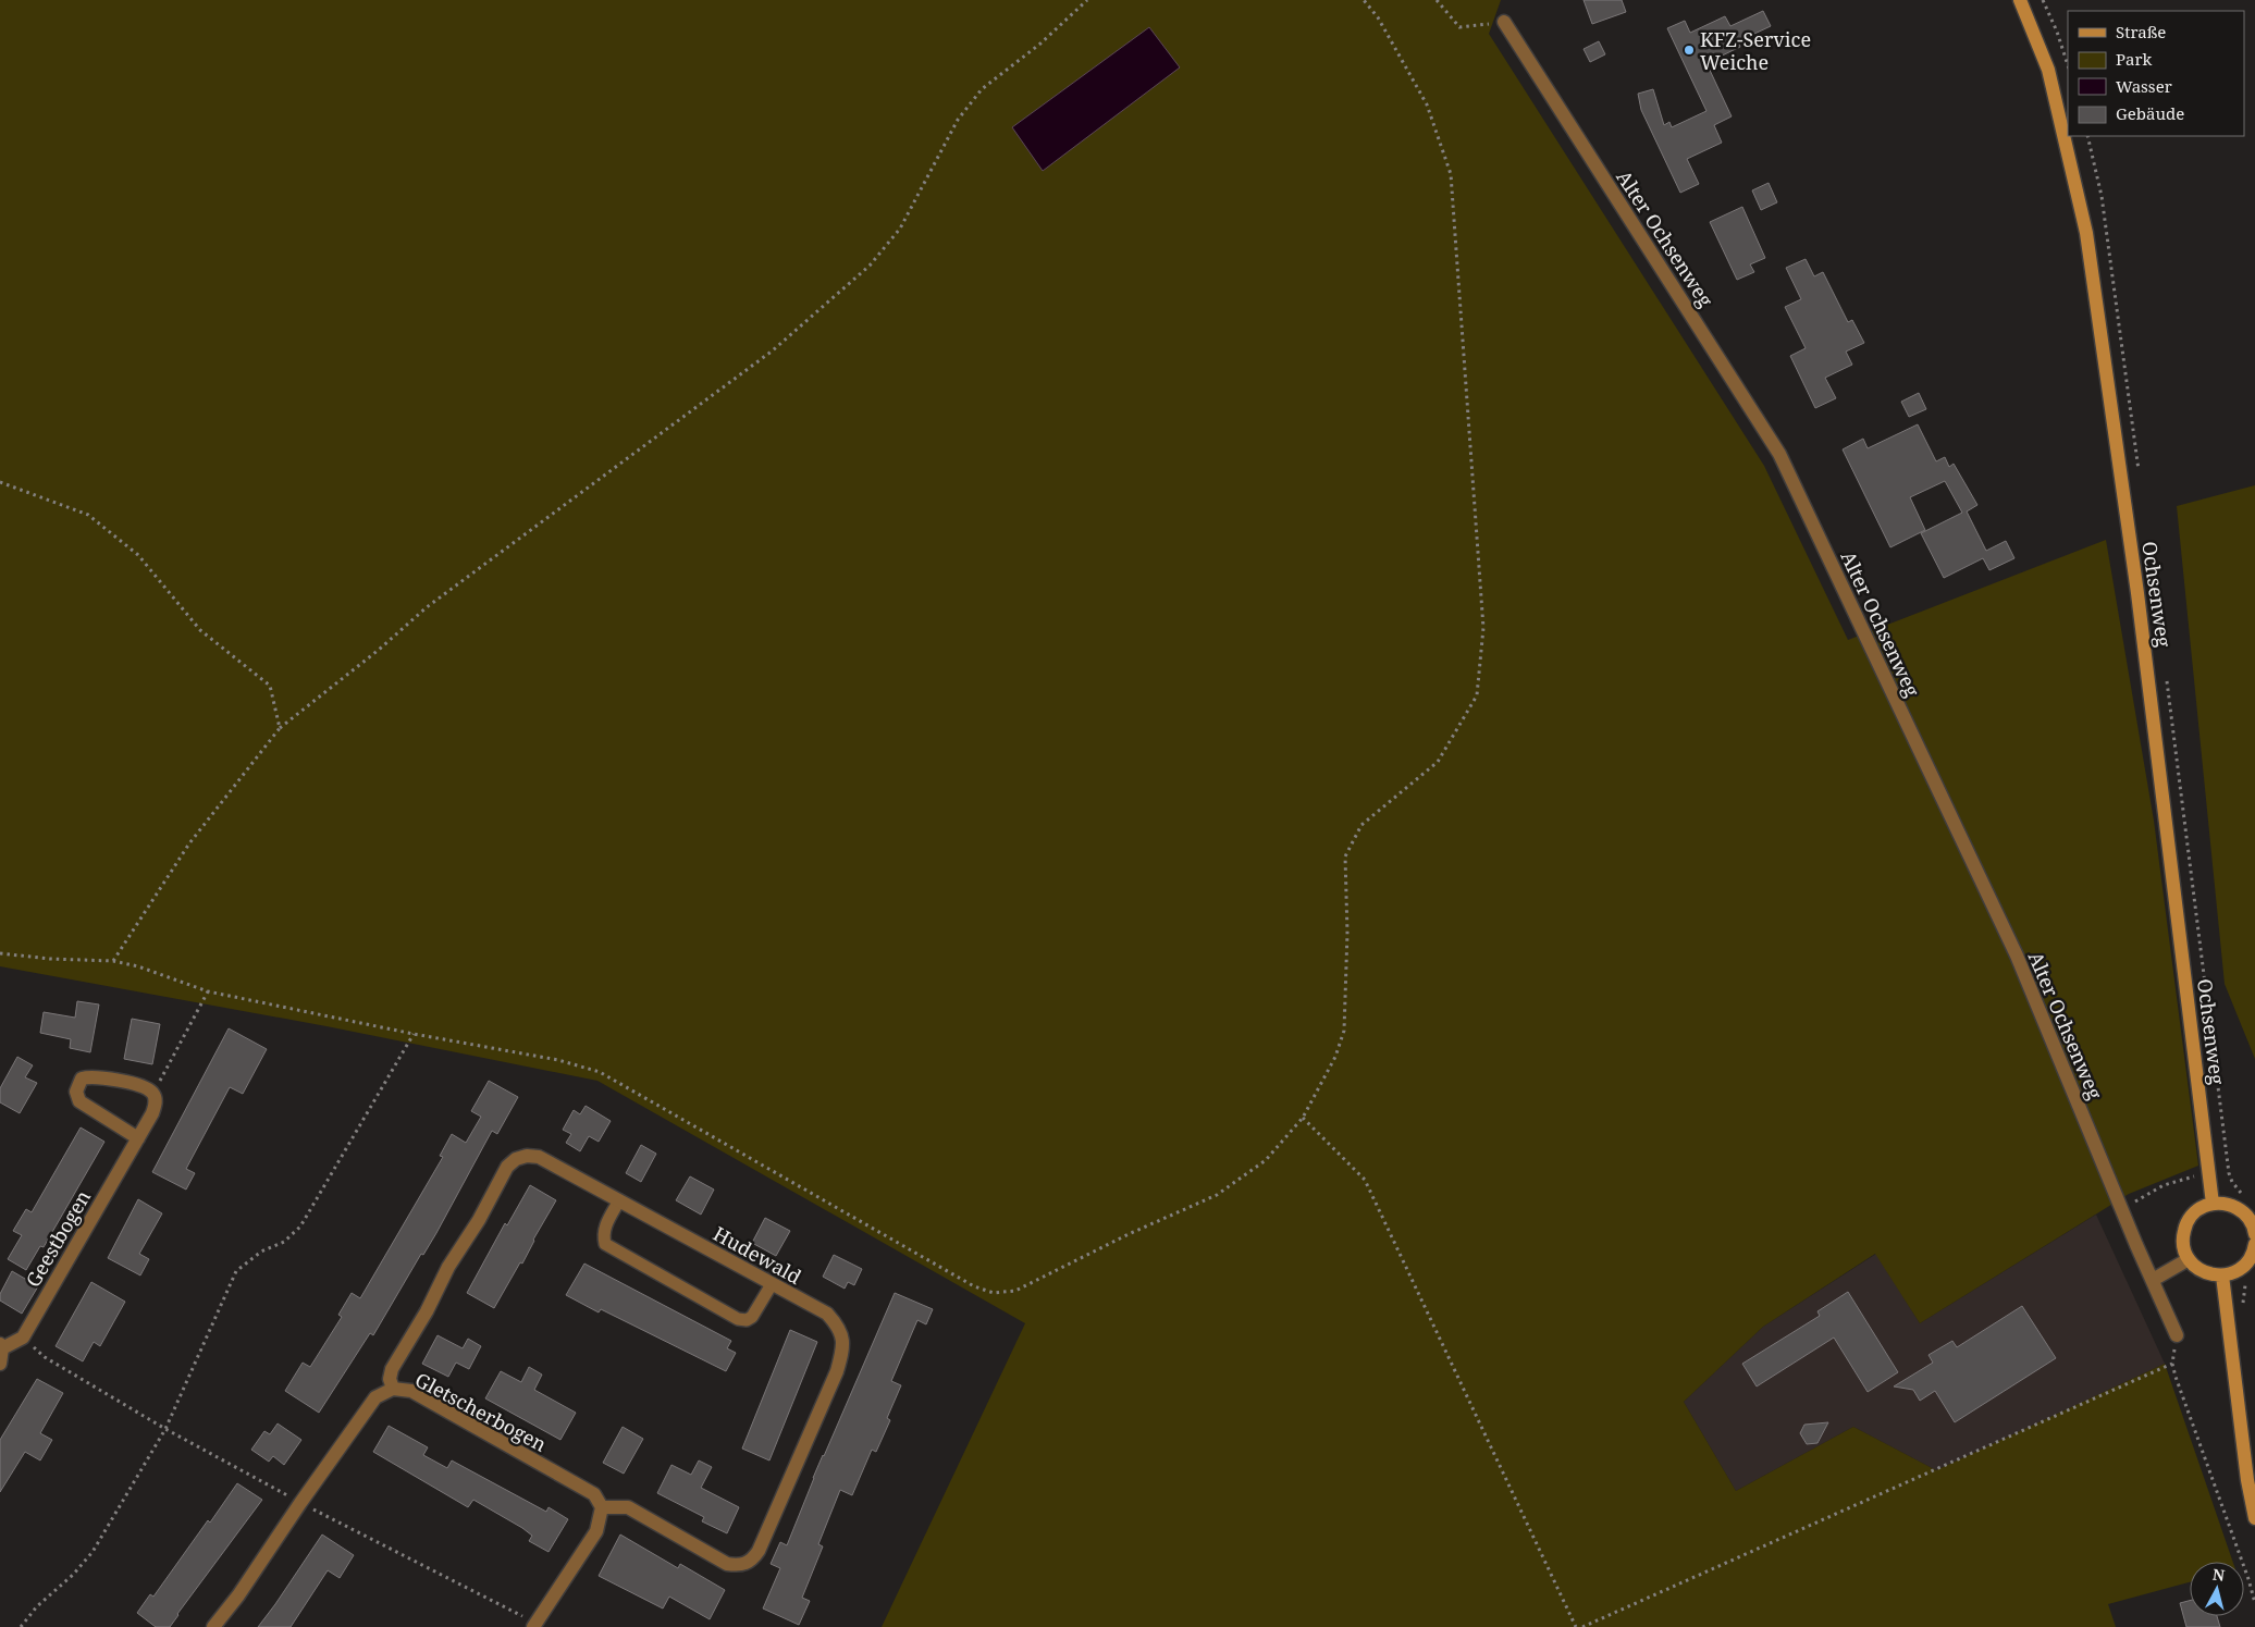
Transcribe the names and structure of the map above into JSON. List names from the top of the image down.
{
  "streets": {
    "main road": ["Ochsenweg"],
    "street": [
      "Alter Ochsenweg",
      "Geestbogen",
      "Hudewald",
      "Gletscherbogen"
    ]
  },
  "crossings": [
    ["Hudewald", "Gletscherbogen"]
  ],
  "places": ["KFZ-Service Weiche"],
  "legend": [
    "Straße",
    "Park",
    "Wasser",
    "Gebäude"
  ],
  "north": "top"
}
